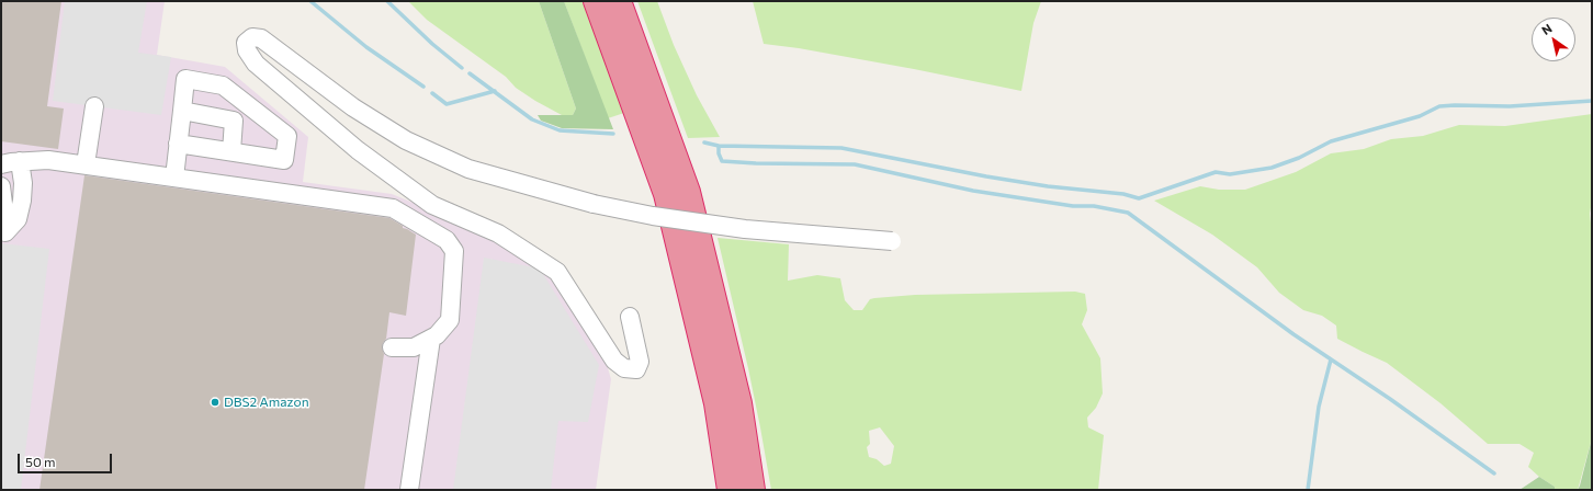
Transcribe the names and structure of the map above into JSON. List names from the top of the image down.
{
  "places": ["DBS2 Amazon"],
  "scale_bar": "50 m",
  "north": "top left"
}
